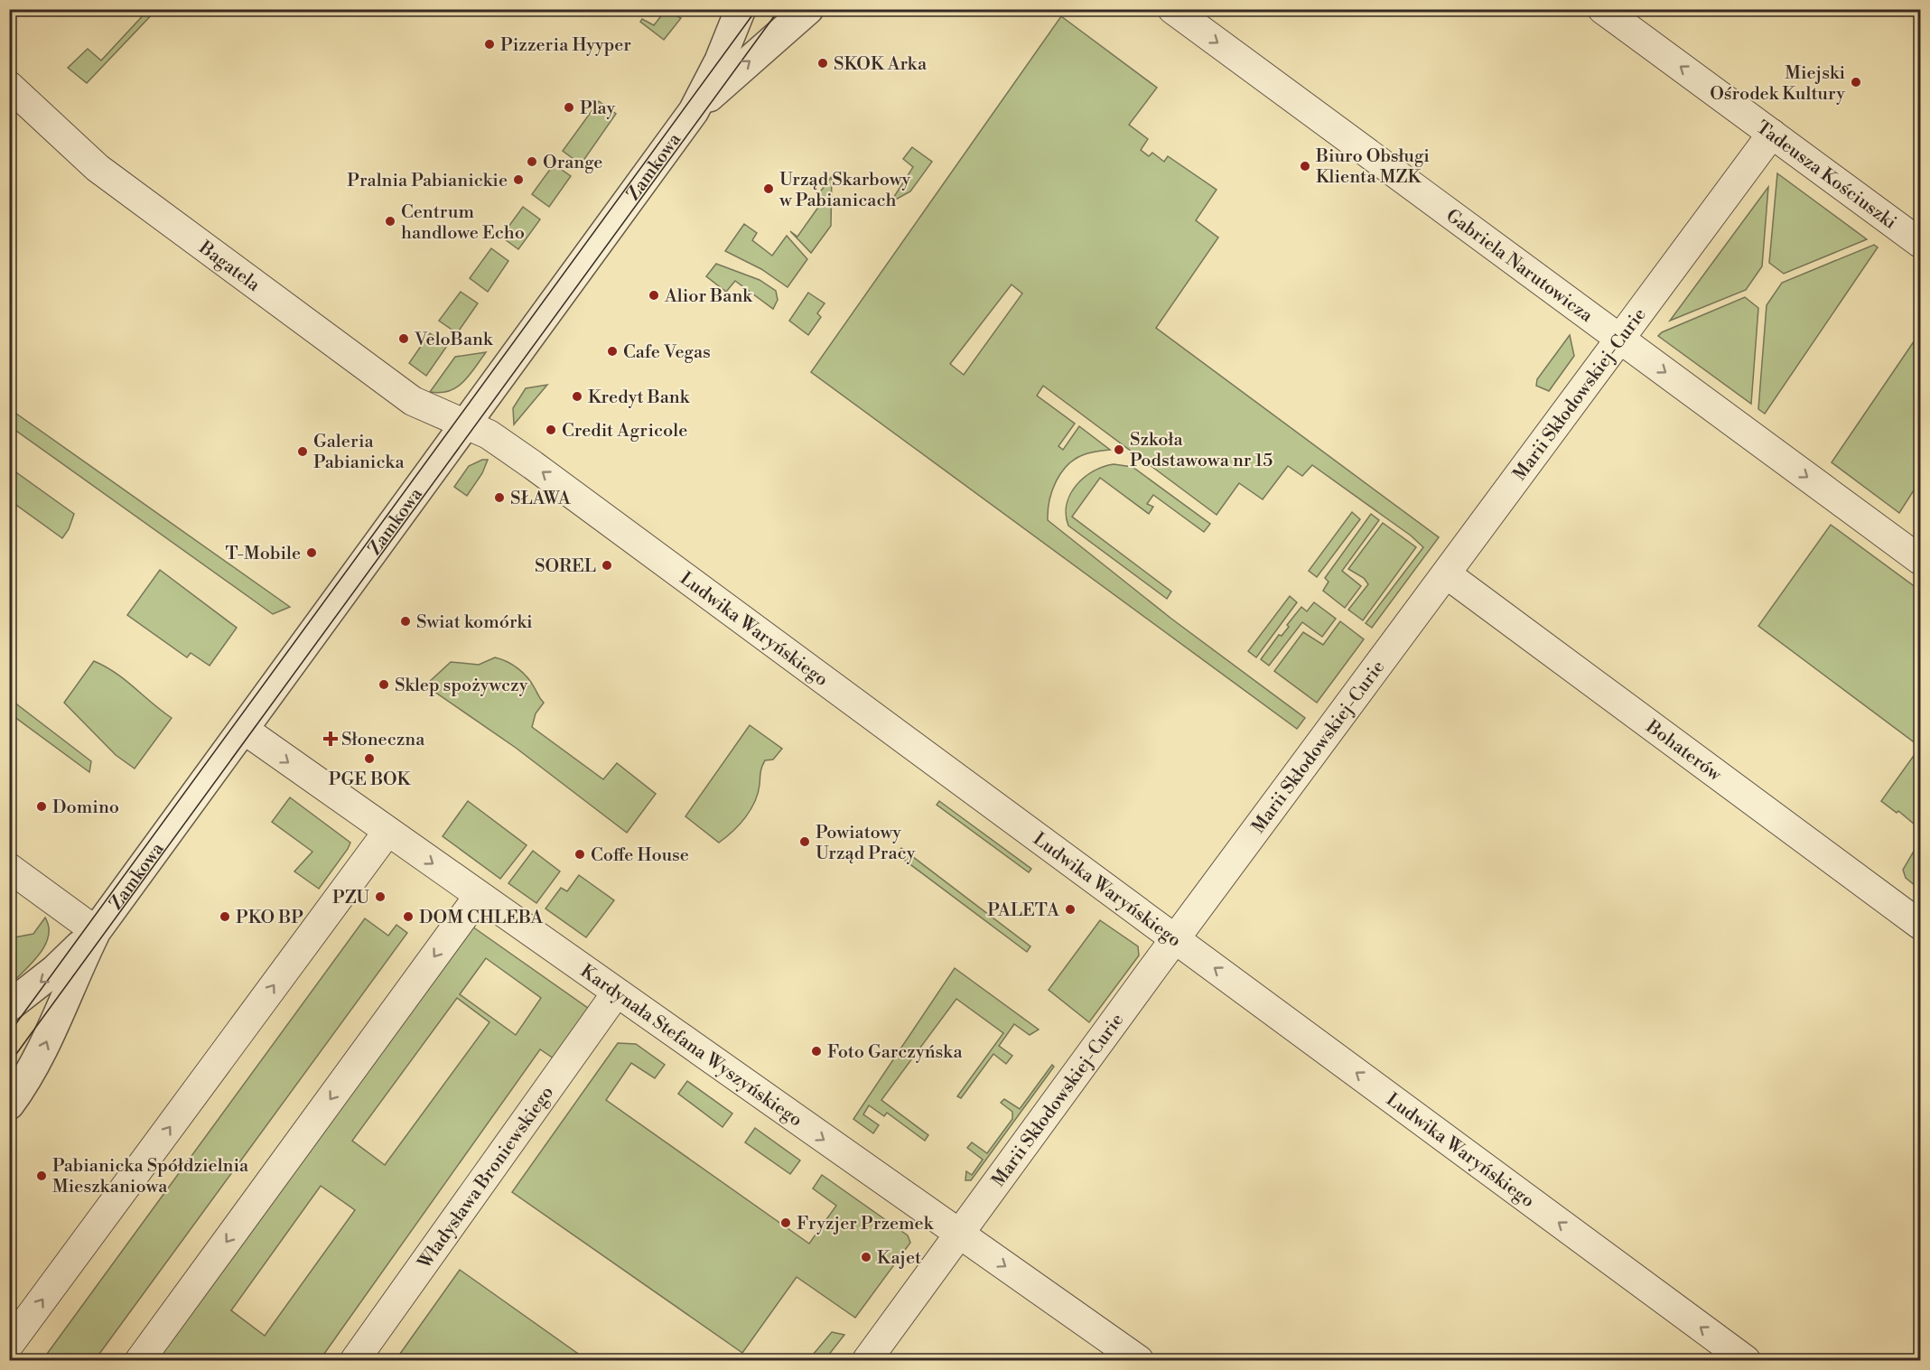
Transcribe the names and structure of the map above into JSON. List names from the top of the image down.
{
  "streets": {
    "street": [
      "Zamkowa",
      "Tadeusza Kościuszki",
      "Gabriela Narutowicza",
      "Bagatela",
      "Marii Skłodowskiej-Curie",
      "Ludwika Waryńskiego",
      "Bohaterów",
      "Kardynała Stefana Wyszyńskiego",
      "Władysława Broniewskiego"
    ]
  },
  "crossings": [
    ["Zamkowa", "Bagatela"],
    ["Zamkowa", "Ludwika Waryńskiego"],
    ["Zamkowa", "Kardynała Stefana Wyszyńskiego"],
    ["Tadeusza Kościuszki", "Marii Skłodowskiej-Curie"],
    ["Gabriela Narutowicza", "Marii Skłodowskiej-Curie"],
    ["Bagatela", "Ludwika Waryńskiego"],
    ["Marii Skłodowskiej-Curie", "Ludwika Waryńskiego"],
    ["Marii Skłodowskiej-Curie", "Bohaterów"],
    ["Marii Skłodowskiej-Curie", "Kardynała Stefana Wyszyńskiego"],
    ["Kardynała Stefana Wyszyńskiego", "Władysława Broniewskiego"]
  ],
  "one_way": [
    "Tadeusza Kościuszki",
    "Gabriela Narutowicza",
    "Ludwika Waryńskiego",
    "Kardynała Stefana Wyszyńskiego"
  ],
  "places": {
    "other": [
      "Pizzeria Hyyper",
      "SKOK Arka",
      "Miejski Ośrodek Kultury",
      "Play",
      "Orange",
      "Biuro Obsługi Klienta MZK",
      "Pralnia Pabianickie",
      "Urząd Skarbowy w Pabianicach",
      "Centrum handlowe Echo",
      "Alior Bank",
      "VeloBank",
      "Cafe Vegas",
      "Kredyt Bank",
      "Credit Agricole",
      "Szkoła Podstawowa nr 15",
      "Galeria Pabianicka",
      "SŁAWA",
      "T-Mobile",
      "SOREL",
      "Swiat komórki",
      "Sklep spożywczy",
      "PGE BOK",
      "Domino",
      "Powiatowy Urząd Pracy",
      "Coffe House",
      "PZU",
      "PALETA",
      "PKO BP",
      "DOM CHLEBA",
      "Foto Garczyńska",
      "Pabianicka Spółdzielnia Mieszkaniowa",
      "Fryzjer Przemek",
      "Kajet"
    ],
    "health": ["Słoneczna"]
  }
}
